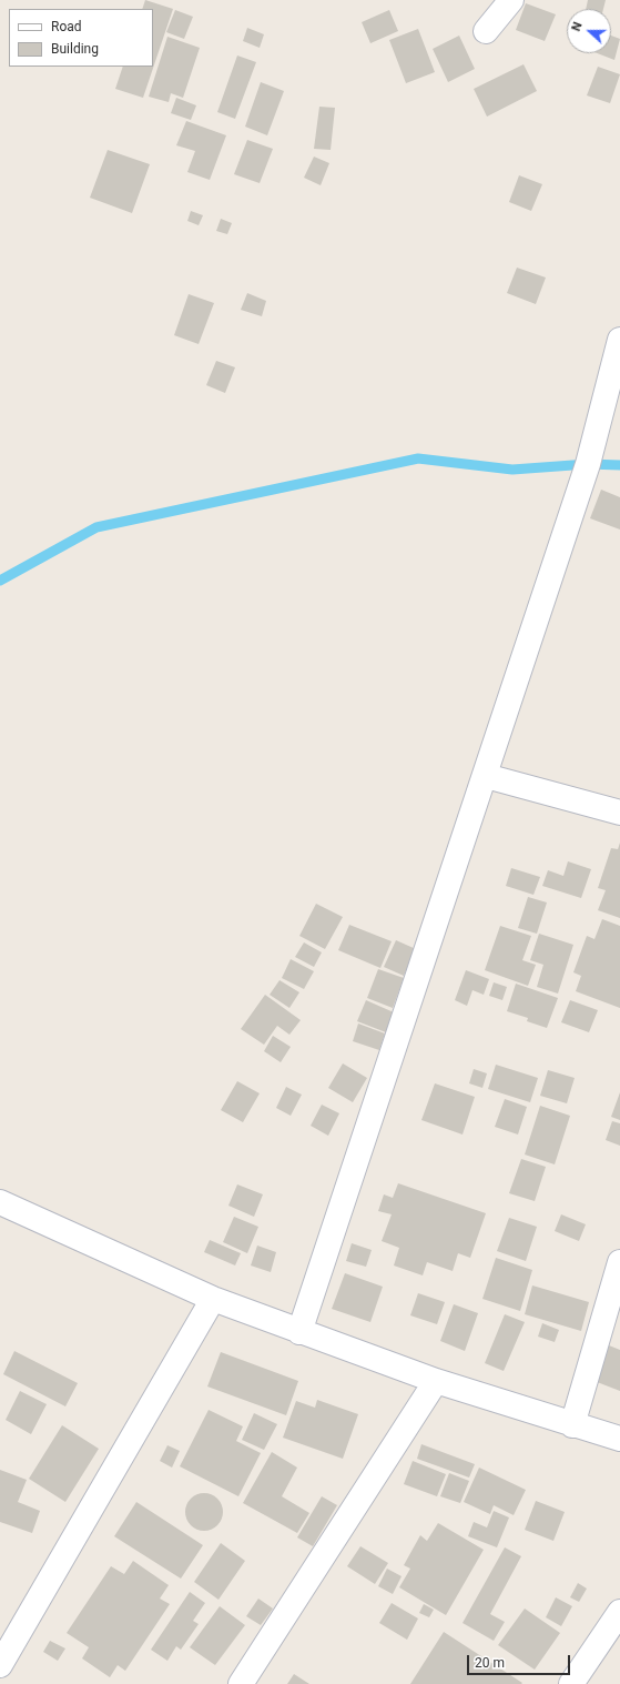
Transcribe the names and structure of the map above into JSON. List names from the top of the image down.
{
  "legend": ["Road", "Building"],
  "scale_bar": "20 m",
  "north": "left"
}
